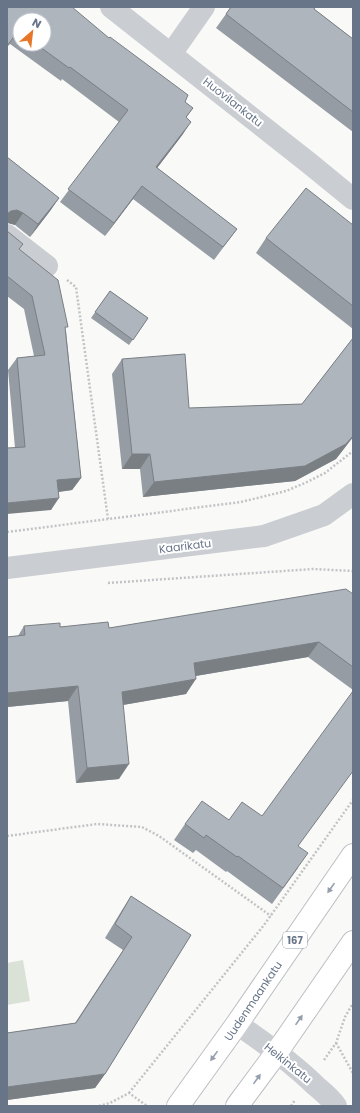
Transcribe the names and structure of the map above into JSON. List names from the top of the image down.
{
  "streets": {
    "main road": ["167", "Uudenmaankatu"],
    "street": ["Huovilankatu", "Kaarikatu", "Heikinkatu"]
  },
  "crossings": [
    ["Uudenmaankatu", "Heikinkatu"]
  ],
  "north": "top right"
}
